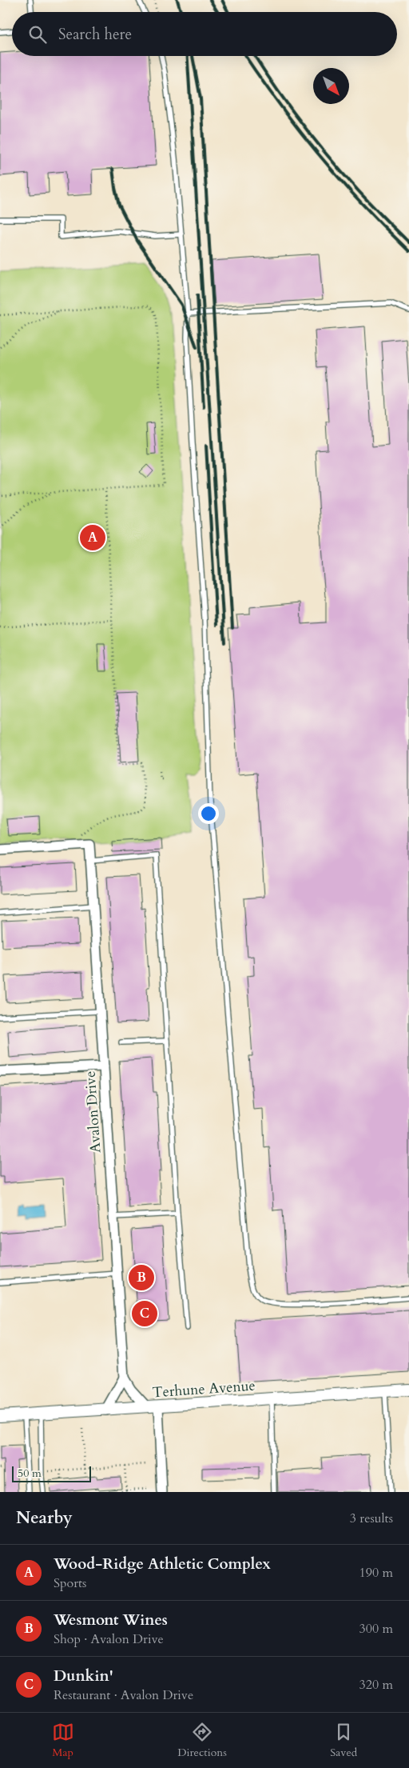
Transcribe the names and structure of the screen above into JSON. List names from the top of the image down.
{
  "streets": {
    "street": ["Avalon Drive", "Terhune Avenue"]
  },
  "scale_bar": "50 m",
  "north": "bottom right",
  "page": {
    "search": "Search here",
    "pins": ["A", "B", "C"],
    "scale": "50 m",
    "heading": ["Nearby", "3 results"],
    "list": [
      {
        "mark": "A",
        "name": "Wood-Ridge Athletic Complex",
        "note": "Sports",
        "value": "190 m"
      },
      {
        "mark": "B",
        "name": "Wesmont Wines",
        "note": "Shop · Avalon Drive",
        "value": "300 m"
      },
      {
        "mark": "C",
        "name": "Dunkin'",
        "note": "Restaurant · Avalon Drive",
        "value": "320 m"
      }
    ],
    "nav": ["Map", "Directions", "Saved"]
  }
}
